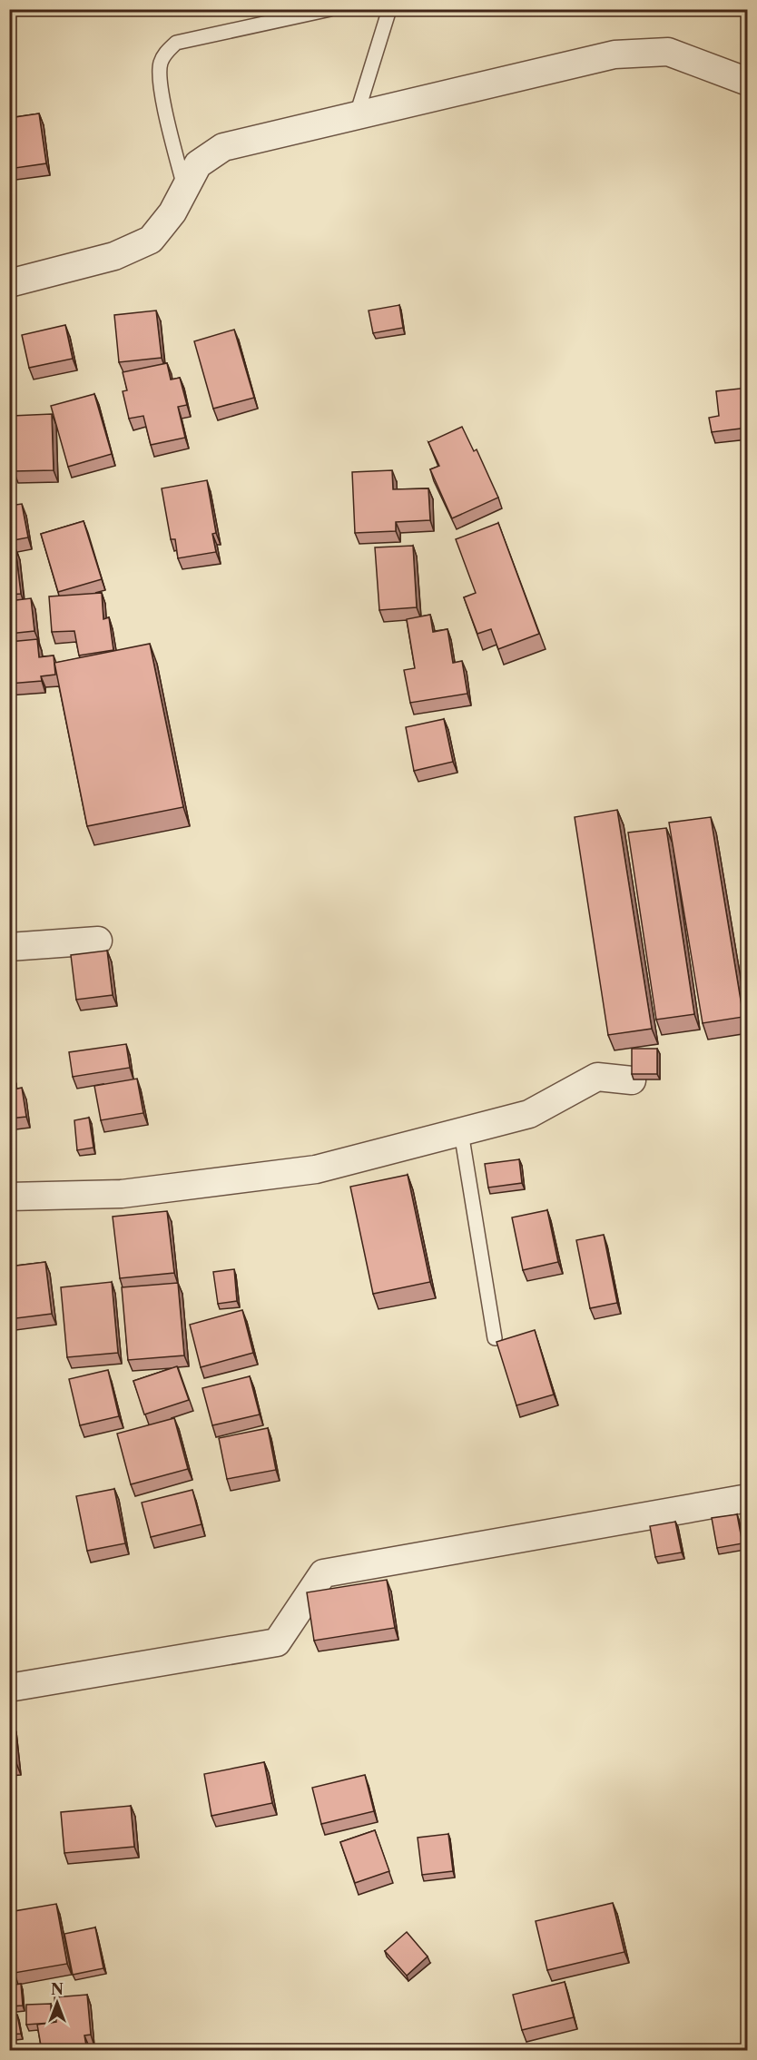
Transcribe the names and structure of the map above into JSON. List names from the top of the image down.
{
  "north": "top"
}
